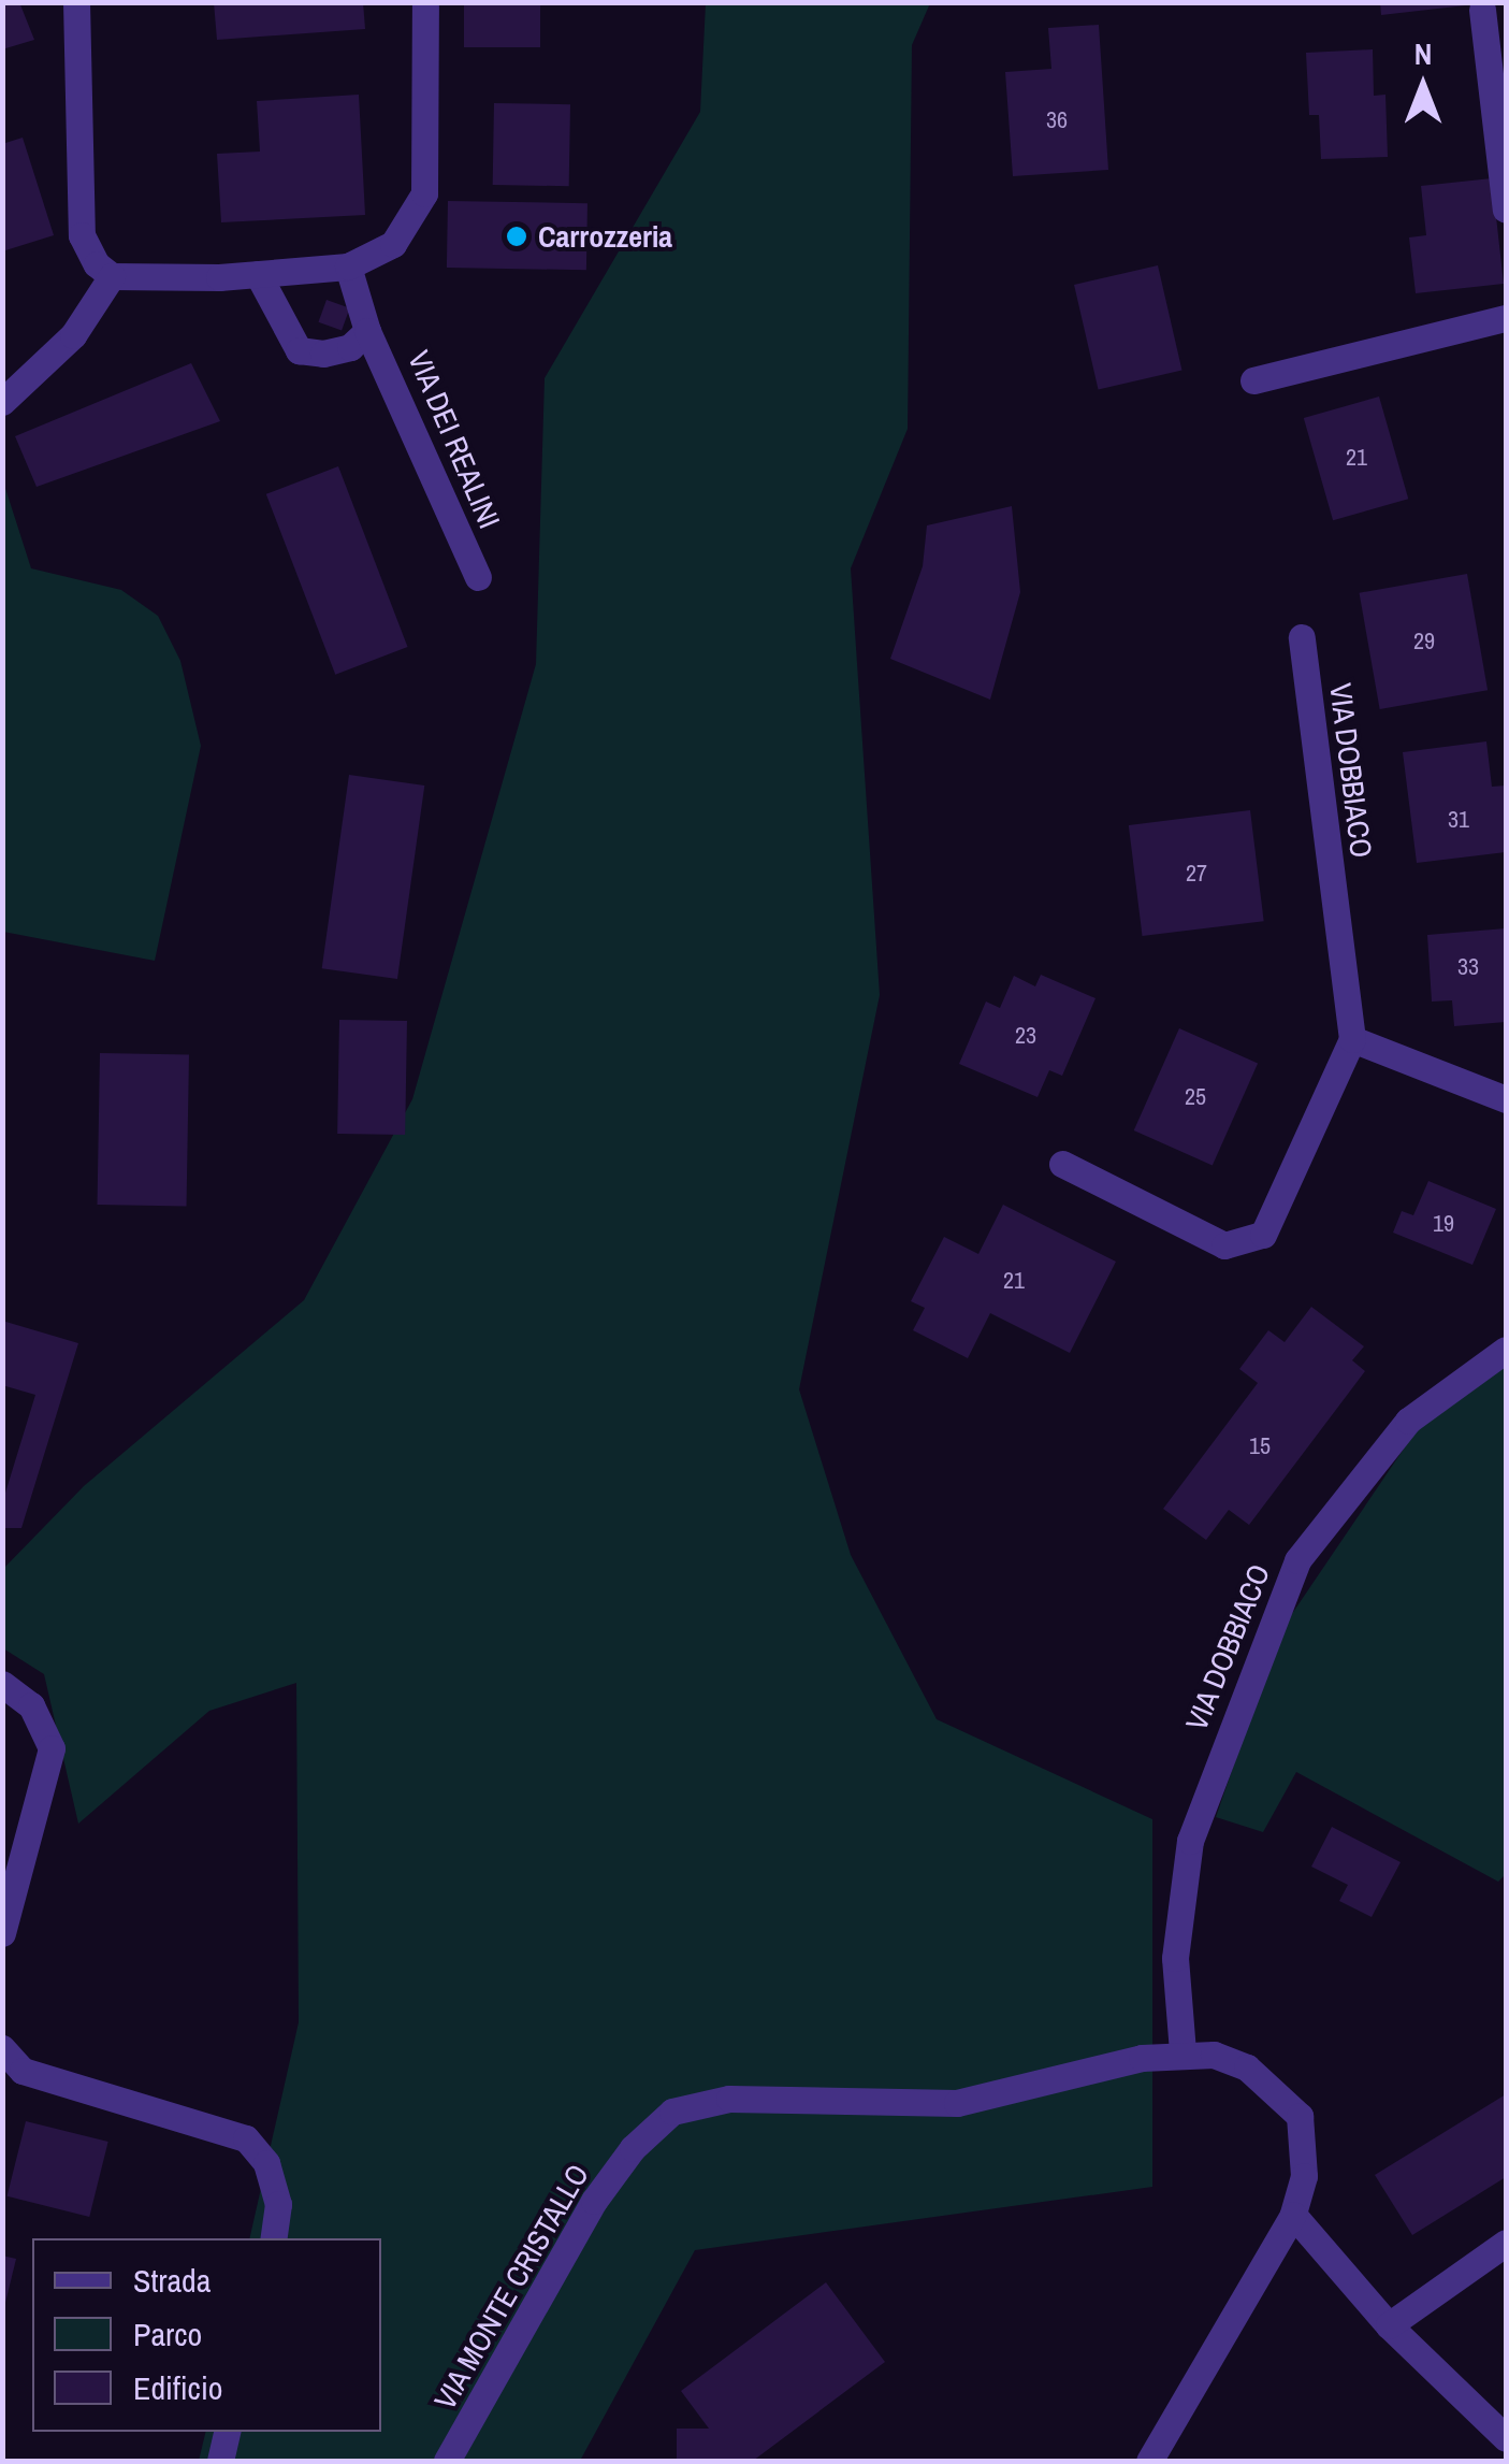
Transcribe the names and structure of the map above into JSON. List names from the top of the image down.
{
  "streets": {
    "street": ["VIA DEI REALINI", "VIA DOBBIACO", "VIA MONTE CRISTALLO"]
  },
  "crossings": [
    ["VIA DOBBIACO", "VIA MONTE CRISTALLO"]
  ],
  "places": ["Carrozzeria"],
  "house_numbers": [
    "36",
    "21",
    "29",
    "31",
    "27",
    "33",
    "23",
    "25",
    "19",
    "21",
    "15"
  ],
  "legend": ["Strada", "Parco", "Edificio"],
  "north": "top"
}
